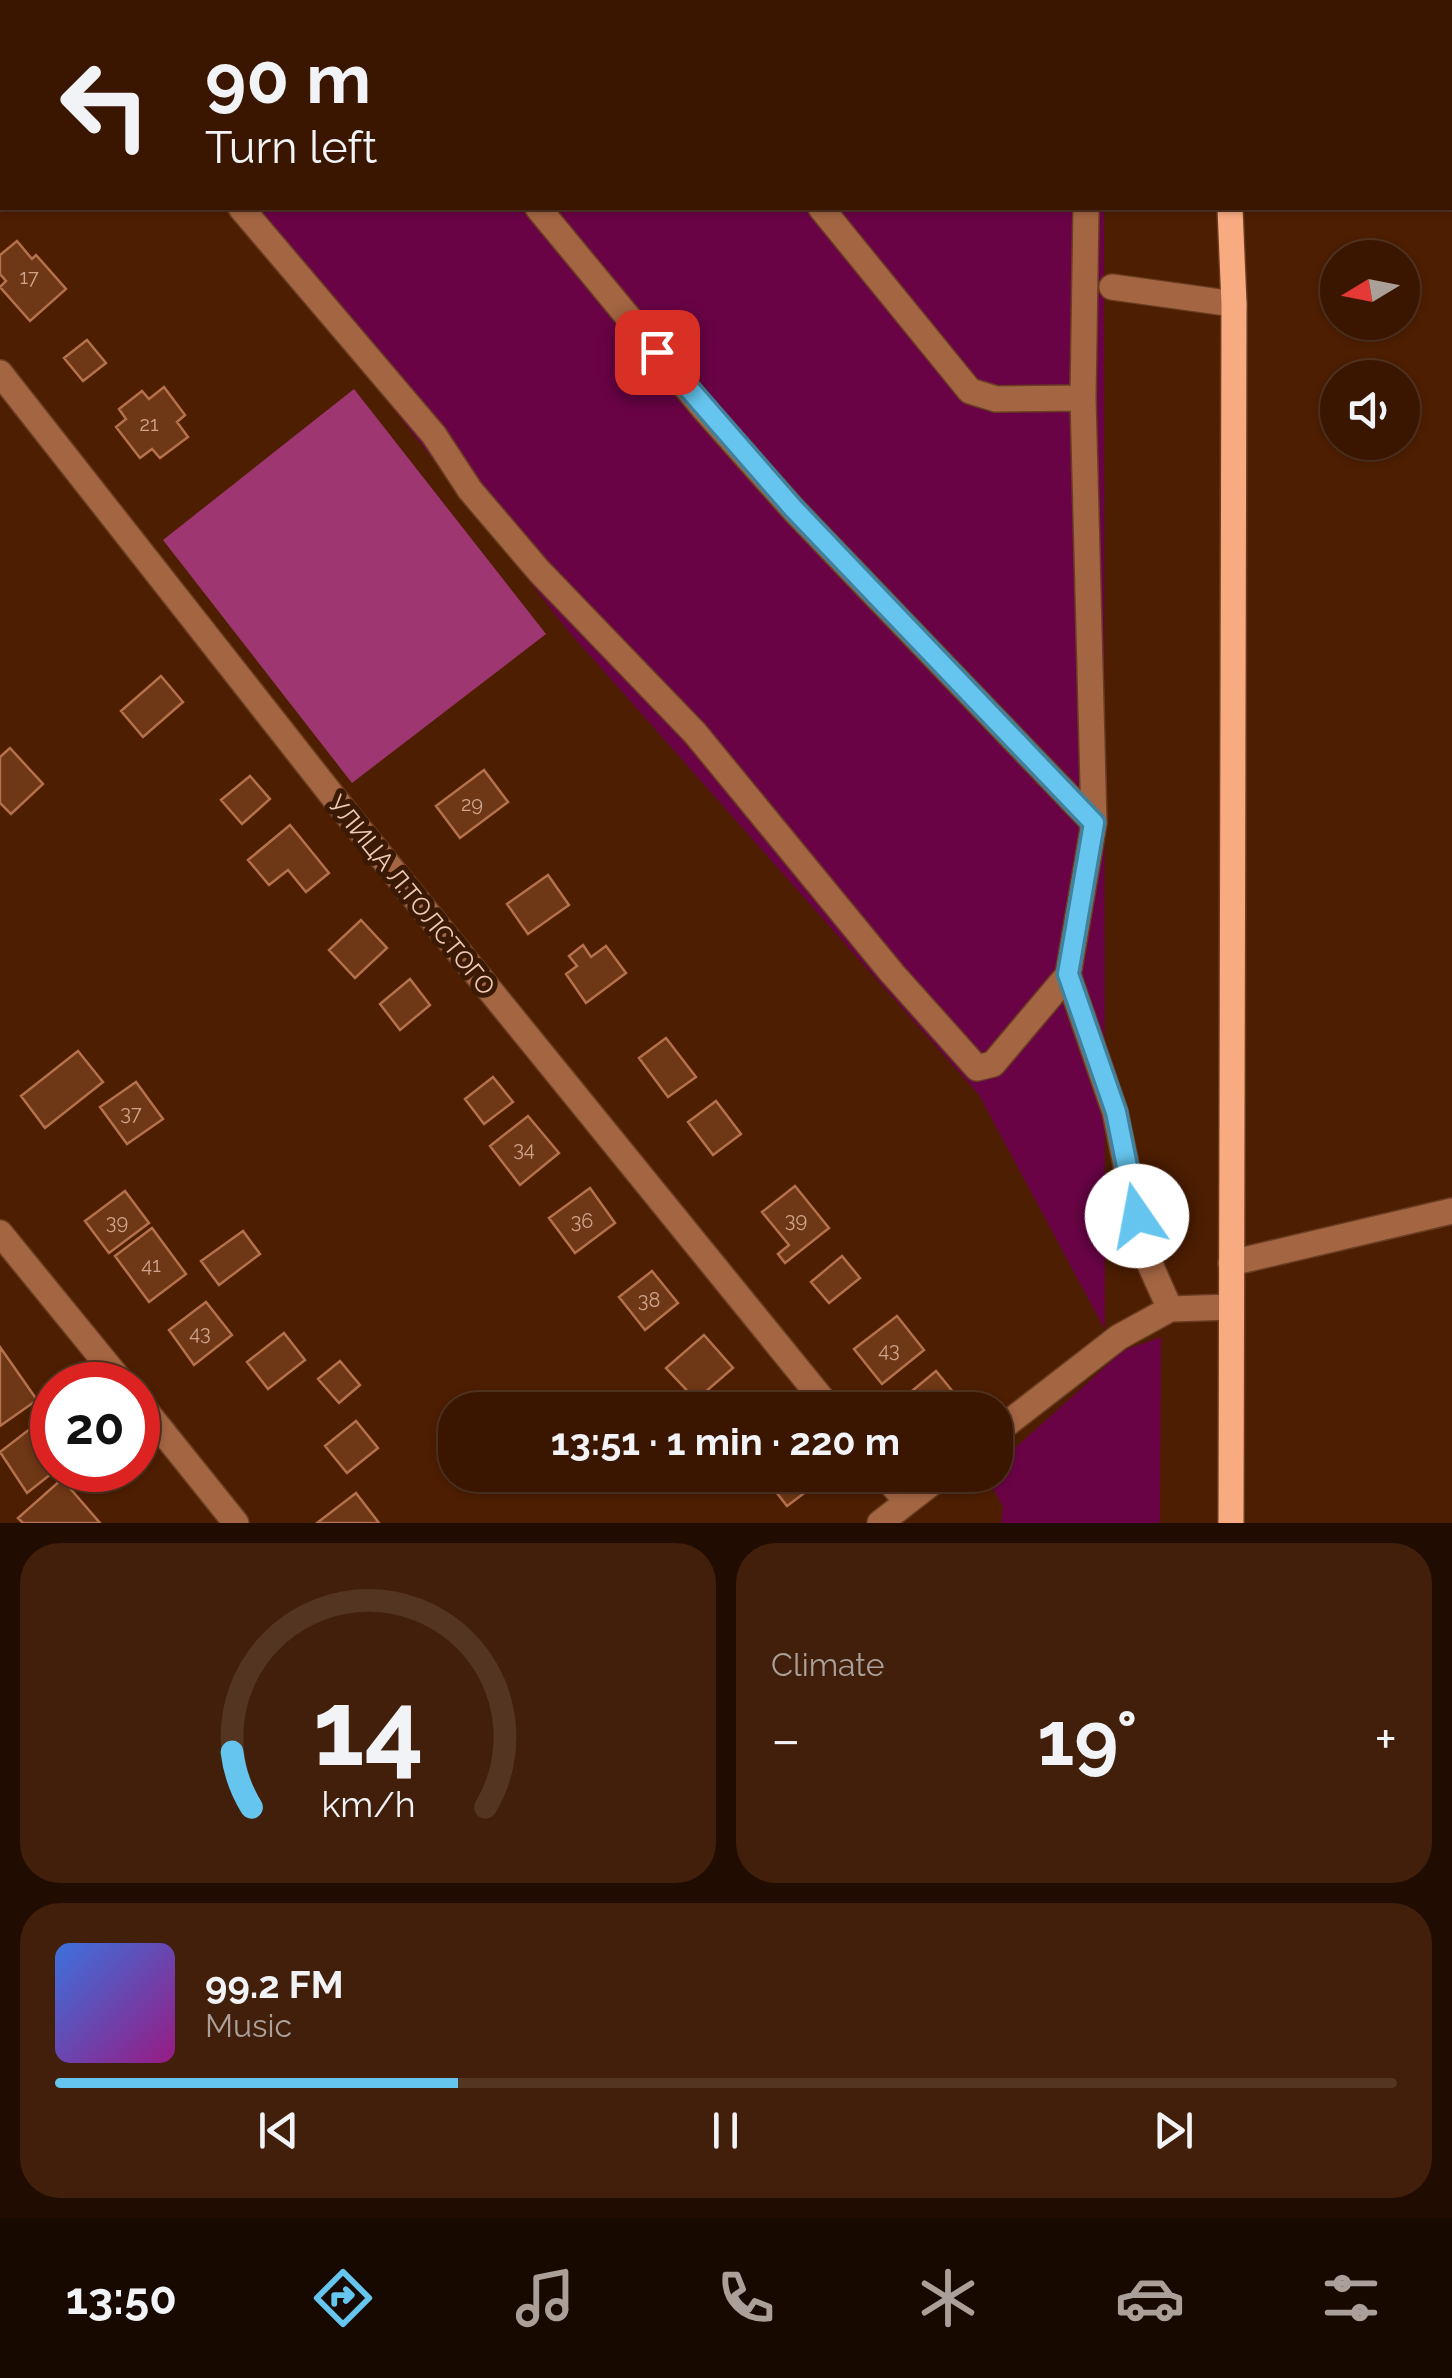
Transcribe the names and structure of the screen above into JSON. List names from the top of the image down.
{
  "streets": {
    "street": ["УЛИЦА Л.ТОЛСТОГО"]
  },
  "house_numbers": [
    "17",
    "21",
    "29",
    "37",
    "34",
    "39",
    "36",
    "39",
    "41",
    "38",
    "43",
    "43"
  ],
  "north": "left",
  "page": {
    "turn": ["90 m", "Turn left"],
    "limit": "20",
    "trip": "13:51 · 1 min · 220 m",
    "tile": "Climate",
    "heat": ["−", "19°", "+"],
    "song": ["99.2 FM", "Music"],
    "tabs": "13:50",
    "gauge": ["14", "km/h"]
  }
}
